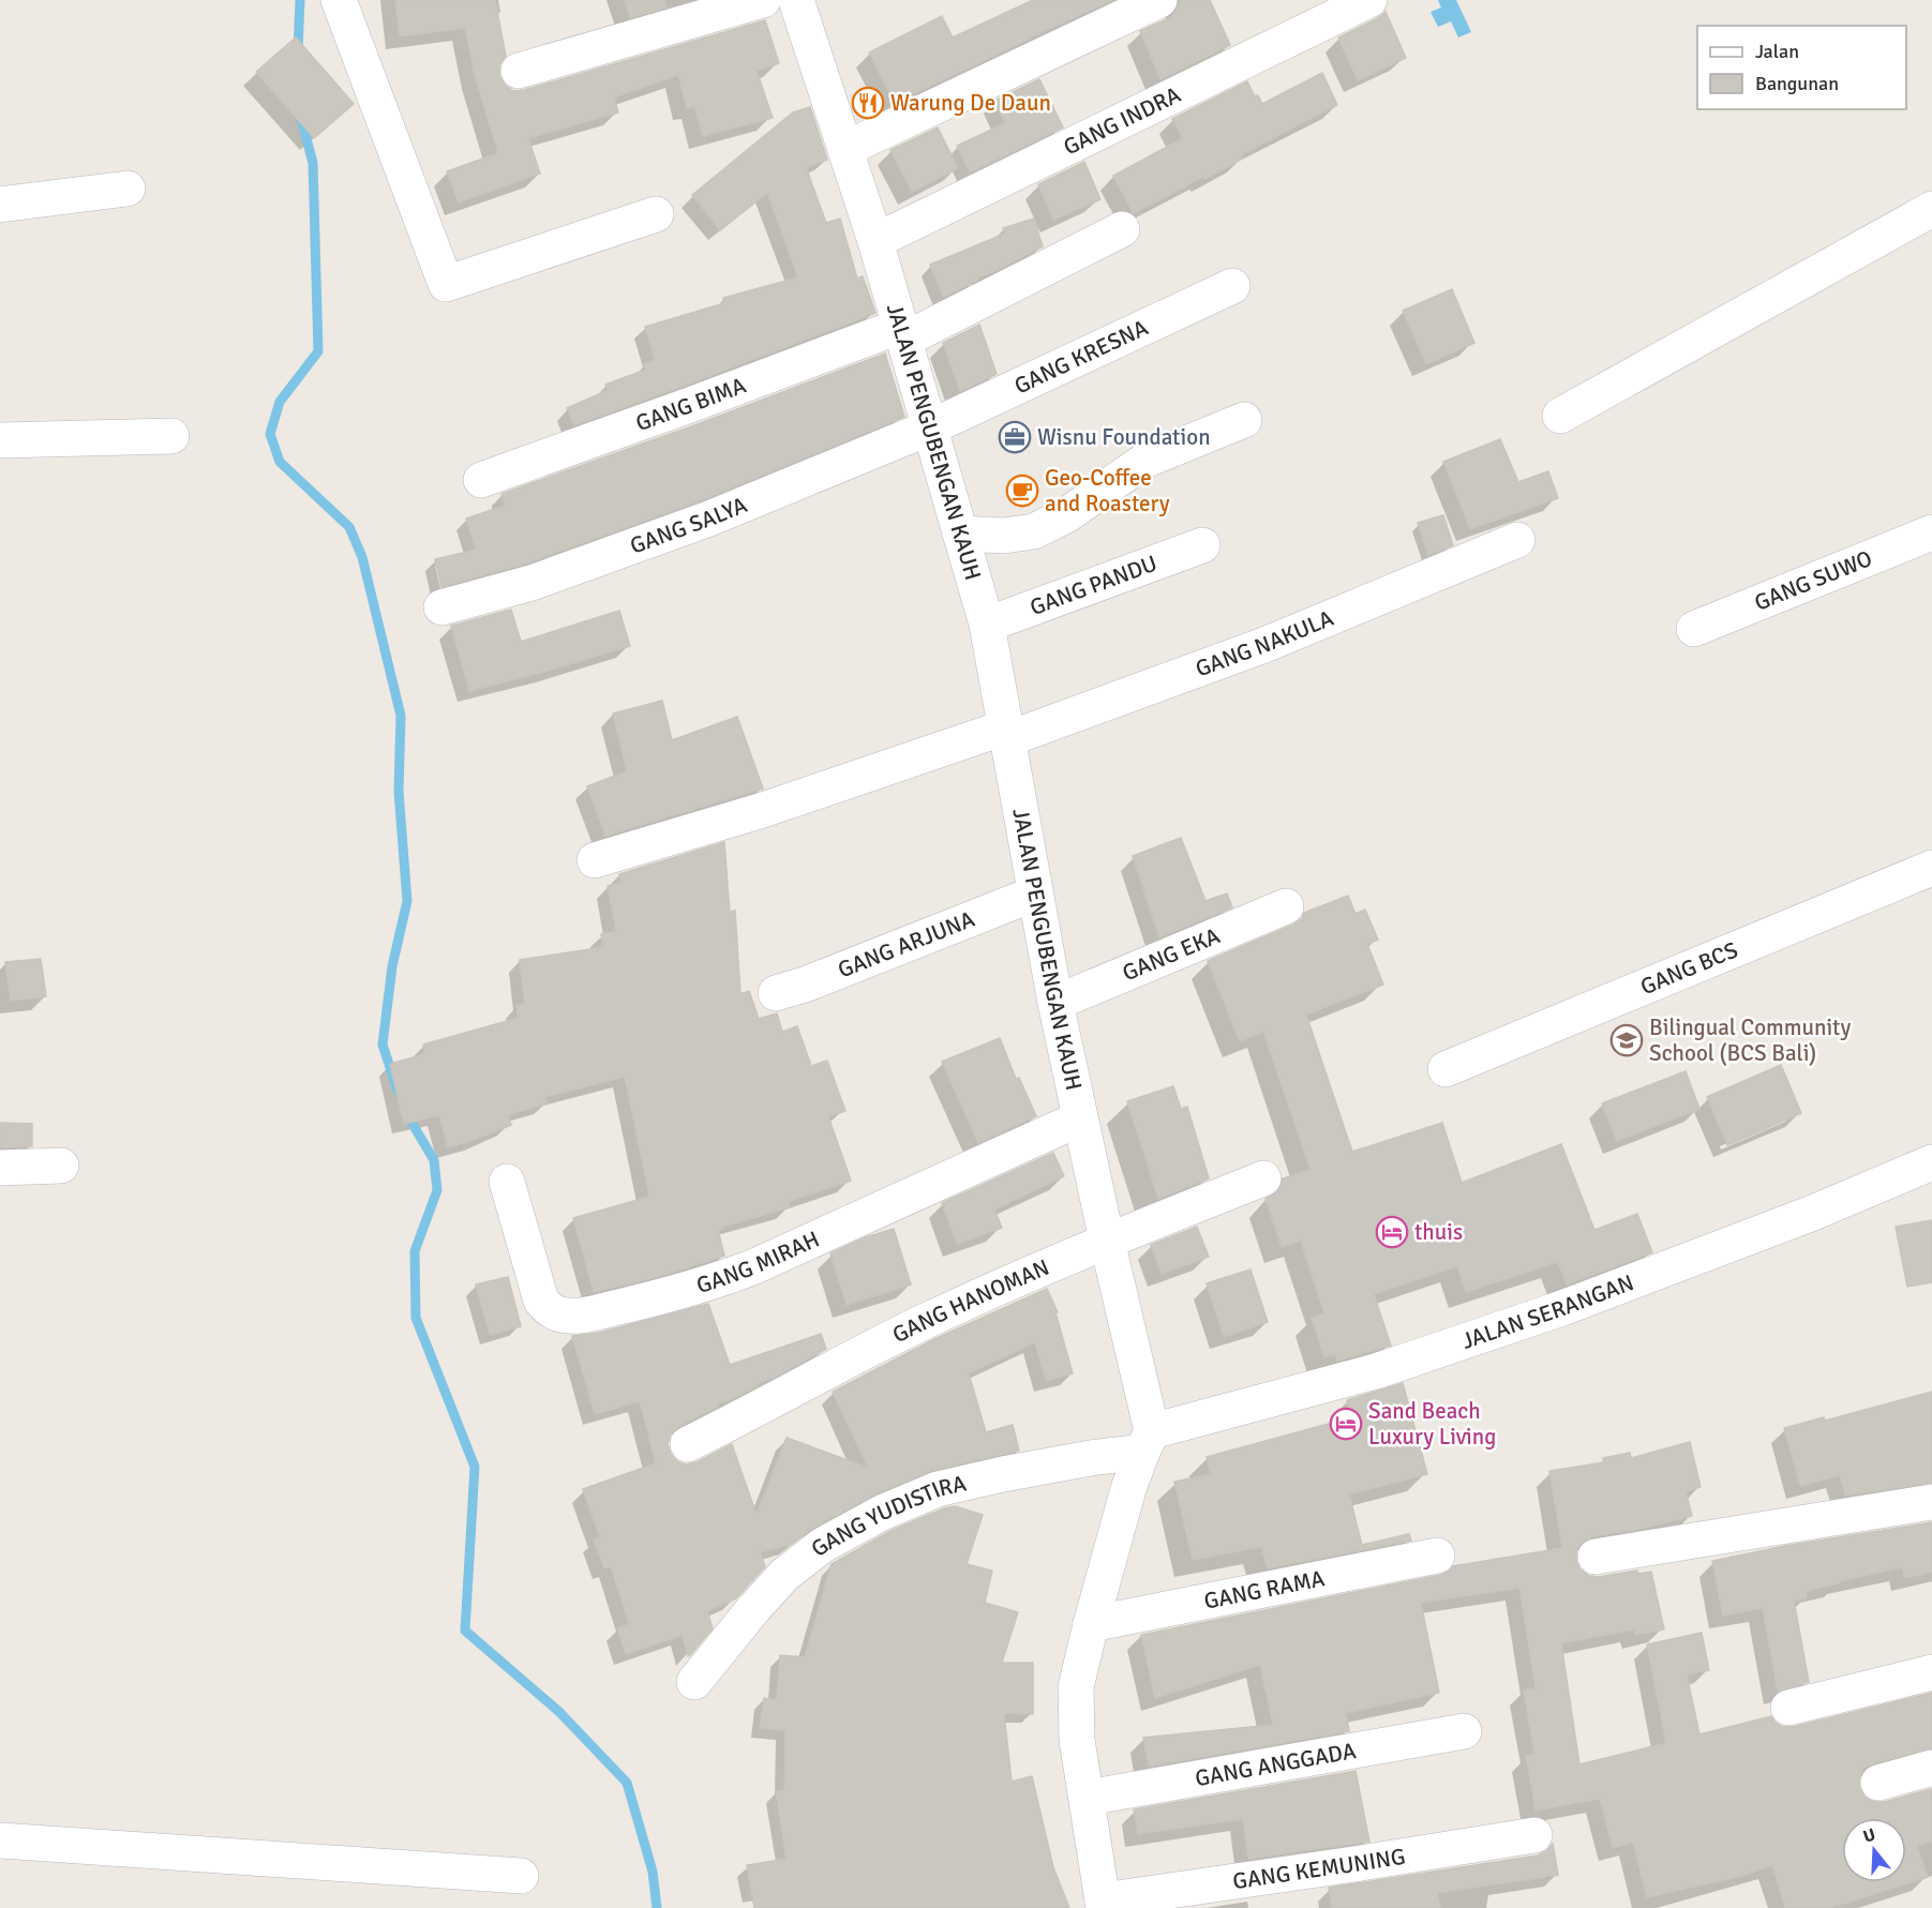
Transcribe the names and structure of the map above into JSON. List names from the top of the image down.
{
  "streets": {
    "street": [
      "GANG INDRA",
      "GANG KRESNA",
      "GANG BIMA",
      "JALAN PENGUBENGAN KAUH",
      "GANG SALYA",
      "GANG SUWO",
      "GANG PANDU",
      "GANG NAKULA",
      "GANG ARJUNA",
      "GANG EKA",
      "GANG BCS",
      "GANG MIRAH",
      "GANG HANOMAN",
      "JALAN SERANGAN",
      "GANG YUDISTIRA",
      "GANG RAMA",
      "GANG ANGGADA",
      "GANG KEMUNING"
    ]
  },
  "crossings": [
    ["GANG INDRA", "JALAN PENGUBENGAN KAUH"],
    ["GANG KRESNA", "JALAN PENGUBENGAN KAUH"],
    ["GANG KRESNA", "GANG SALYA"],
    ["GANG BIMA", "JALAN PENGUBENGAN KAUH"],
    ["JALAN PENGUBENGAN KAUH", "GANG SALYA"],
    ["JALAN PENGUBENGAN KAUH", "GANG PANDU"],
    ["JALAN PENGUBENGAN KAUH", "GANG NAKULA"],
    ["JALAN PENGUBENGAN KAUH", "GANG ARJUNA"],
    ["JALAN PENGUBENGAN KAUH", "GANG EKA"],
    ["JALAN PENGUBENGAN KAUH", "GANG MIRAH"],
    ["JALAN PENGUBENGAN KAUH", "GANG HANOMAN"],
    ["JALAN PENGUBENGAN KAUH", "JALAN SERANGAN"],
    ["JALAN PENGUBENGAN KAUH", "GANG YUDISTIRA"],
    ["JALAN SERANGAN", "GANG YUDISTIRA"]
  ],
  "places": {
    "restaurant": ["Warung De Daun"],
    "office": ["Wisnu Foundation"],
    "cafe": ["Geo-Coffee and Roastery"],
    "school or university": ["Bilingual Community School (BCS Bali)"],
    "hotel": ["thuis", "Sand Beach Luxury Living"]
  },
  "legend": ["Jalan", "Bangunan"],
  "north": "top"
}
